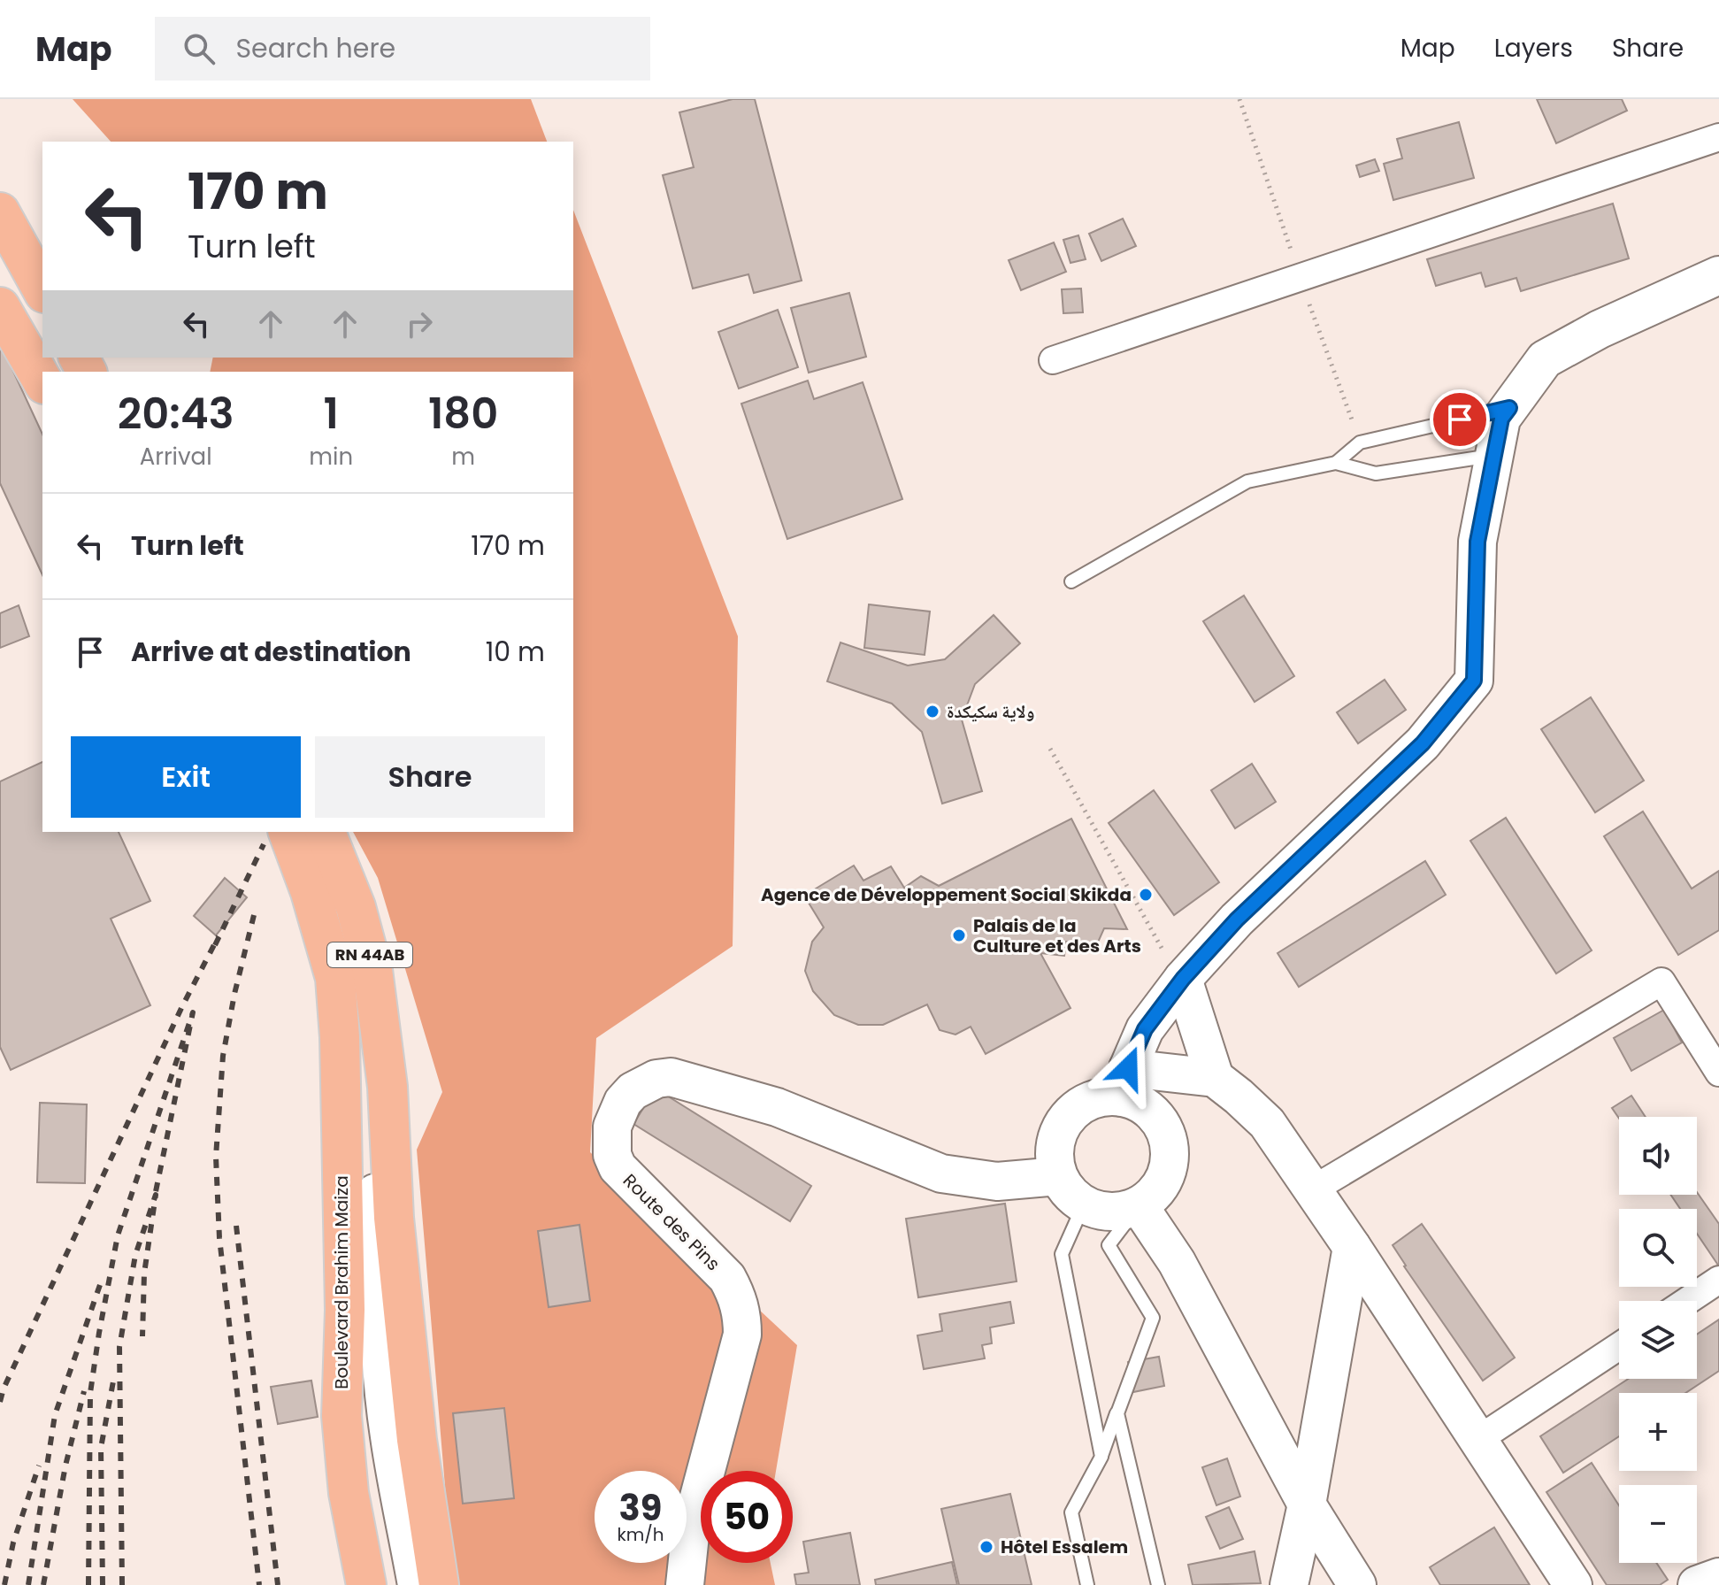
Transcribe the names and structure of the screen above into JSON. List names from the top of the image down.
{
  "streets": {
    "main road": ["RN 44AB", "Route des Pins", "Boulevard Brahim Maiza"]
  },
  "places": [
    "ولاية سكيكدة",
    "Agence de Développement Social Skikda",
    "Palais de la Culture et des Arts",
    "Hôtel Essalem"
  ],
  "page": {
    "header": "Map",
    "search": "Search here",
    "nav": ["Map", "Layers", "Share"],
    "turn": ["170 m", "Turn left"],
    "eta": [
      "20:43",
      "Arrival",
      "1",
      "min",
      "180",
      "m"
    ],
    "list": [
      {
        "name": "Turn left",
        "value": "170 m"
      },
      {
        "name": "Arrive at destination",
        "value": "10 m"
      }
    ],
    "buttons": ["Exit", "Share"],
    "map_buttons": ["+", "−"],
    "speed": "39 km/h",
    "limit": "50"
  }
}
